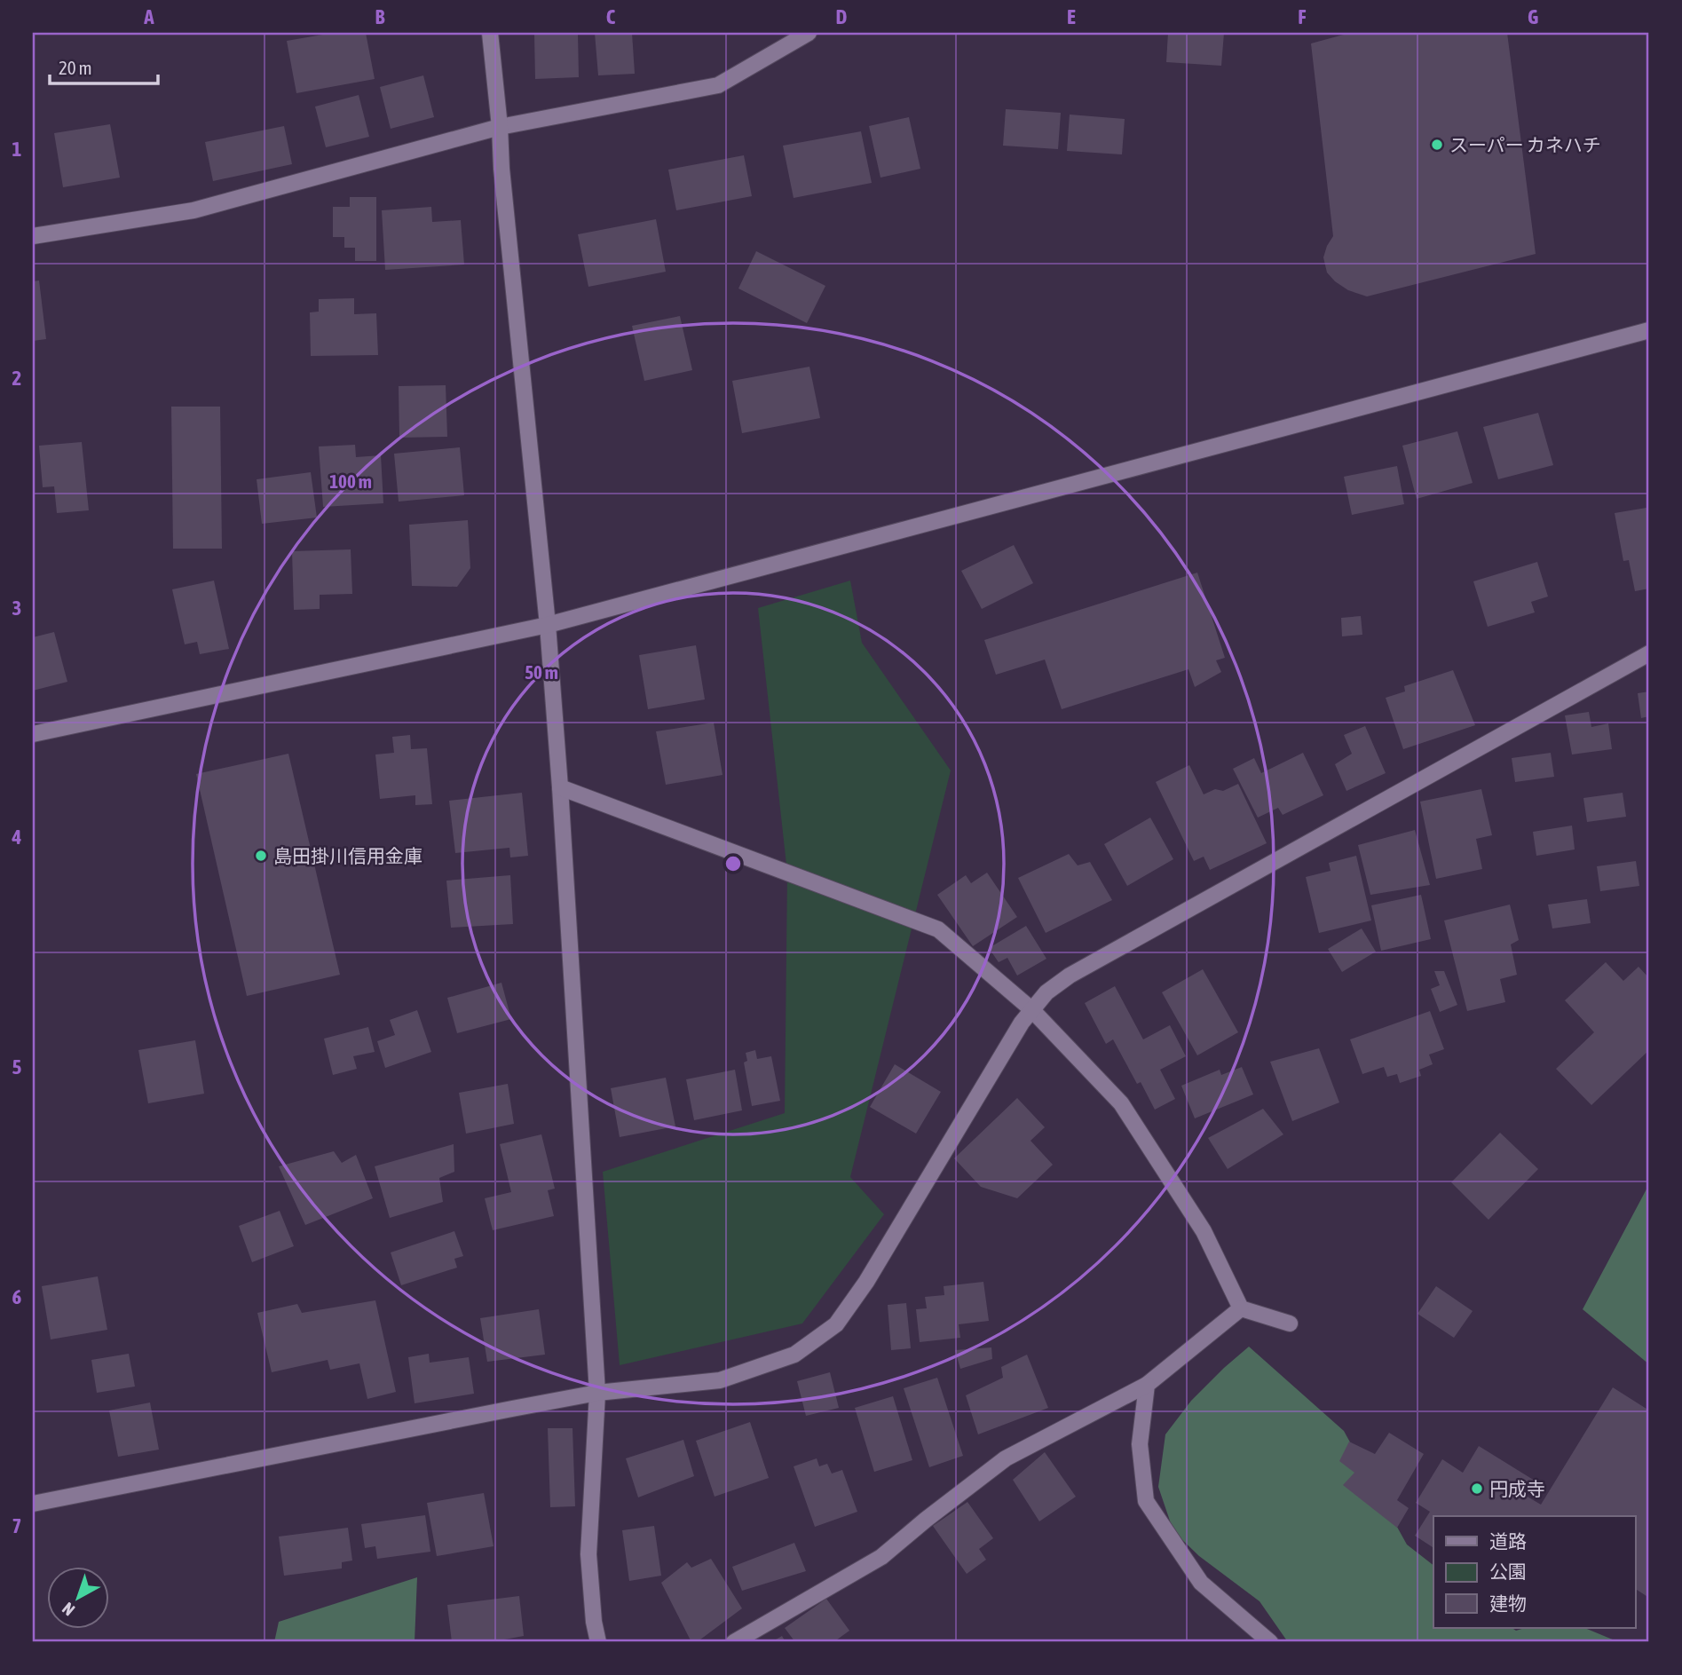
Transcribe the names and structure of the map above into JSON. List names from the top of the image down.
{
  "places": ["スーパー カネハチ", "島田掛川信用金庫", "円成寺"],
  "legend": ["道路", "公園", "建物"],
  "scale_bar": "20 m",
  "north": "bottom left",
  "grid": {
    "columns": [
      "A",
      "B",
      "C",
      "D",
      "E",
      "F",
      "G"
    ],
    "rows": [
      "1",
      "2",
      "3",
      "4",
      "5",
      "6",
      "7"
    ]
  },
  "rings": ["100 m", "50 m"]
}
